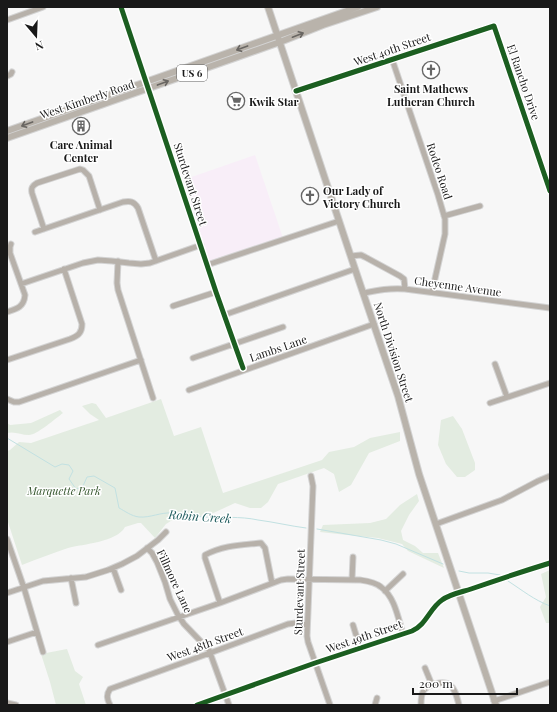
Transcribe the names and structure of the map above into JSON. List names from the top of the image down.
{
  "streets": {
    "main road": ["US 6", "West Kimberly Road", "North Division Street"],
    "street": [
      "West 40th Street",
      "El Rancho Drive",
      "Rodeo Road",
      "Sturdevant Street",
      "Cheyenne Avenue",
      "Lambs Lane",
      "Fillmore Lane",
      "West 49th Street",
      "West 48th Street"
    ]
  },
  "crossings": [
    ["West 40th Street", "El Rancho Drive"],
    ["West 40th Street", "Rodeo Road"],
    ["West 40th Street", "North Division Street"],
    ["West Kimberly Road", "Sturdevant Street"],
    ["West Kimberly Road", "North Division Street"],
    ["Rodeo Road", "Cheyenne Avenue"],
    ["Sturdevant Street", "West 49th Street"],
    ["Sturdevant Street", "West 48th Street"],
    ["Cheyenne Avenue", "North Division Street"],
    ["Lambs Lane", "North Division Street"],
    ["North Division Street", "West 49th Street"],
    ["Fillmore Lane", "West 49th Street"],
    ["Fillmore Lane", "West 48th Street"]
  ],
  "water": ["Robin Creek"],
  "parks": ["Marquette Park"],
  "places": {
    "church": ["Saint Mathews Lutheran Church", "Our Lady of Victory Church"],
    "supermarket": ["Kwik Star"],
    "building": ["Care Animal Center"]
  },
  "scale_bar": "200 m",
  "north": "bottom"
}
